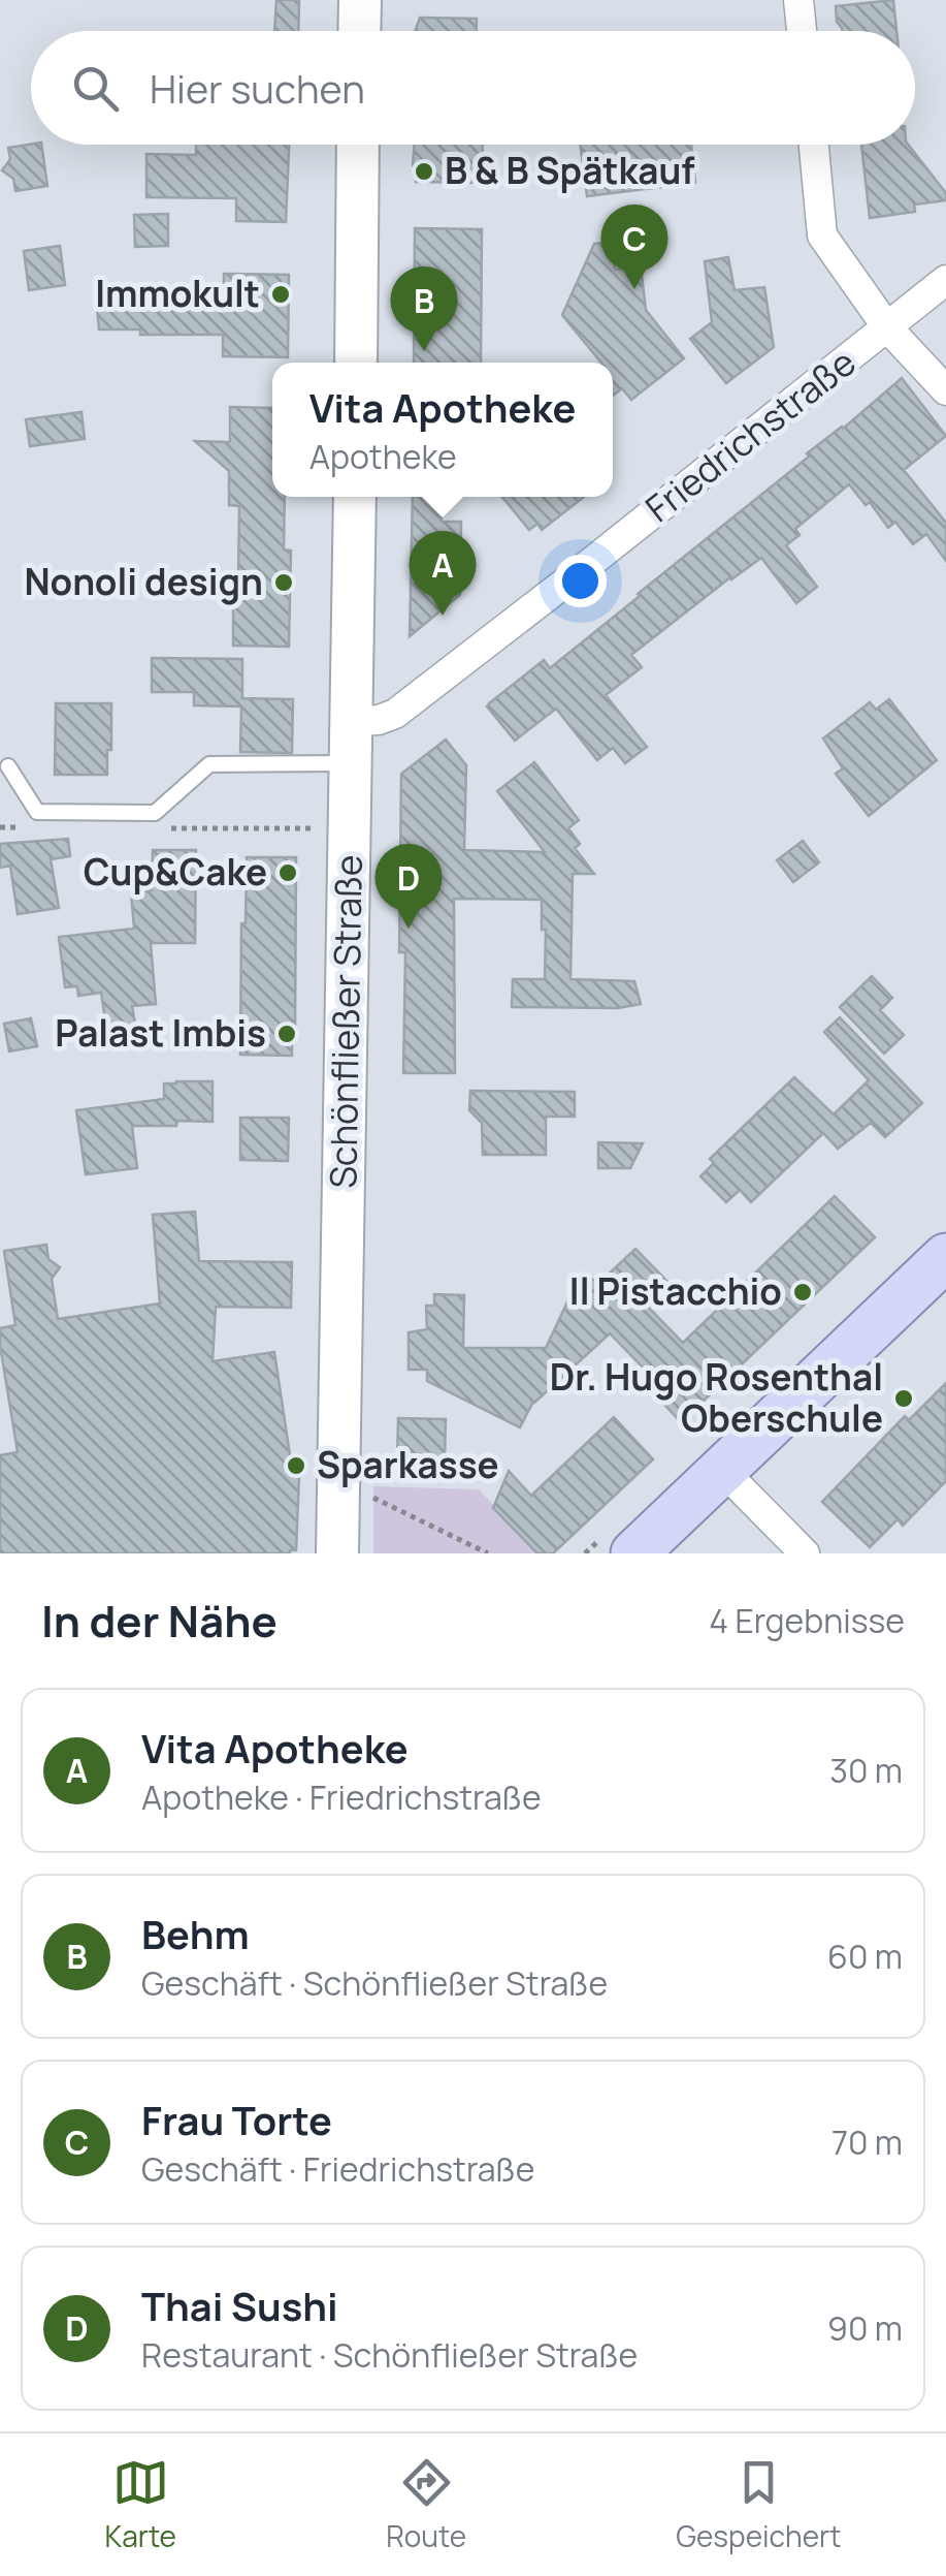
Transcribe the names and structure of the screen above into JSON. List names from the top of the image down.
{
  "streets": {
    "main road": ["Schönfließer Straße"],
    "street": ["Friedrichstraße"]
  },
  "crossings": [
    ["Friedrichstraße", "Schönfließer Straße"]
  ],
  "places": [
    "B & B Spätkauf",
    "Immokult",
    "Nonoli design",
    "Cup&Cake",
    "Palast Imbis",
    "Il Pistacchio",
    "Dr. Hugo Rosenthal Oberschule",
    "Sparkasse"
  ],
  "page": {
    "search": "Hier suchen",
    "pins": [
      "C",
      "B",
      "A",
      "D"
    ],
    "popup": ["Vita Apotheke", "Apotheke"],
    "heading": ["In der Nähe", "4 Ergebnisse"],
    "list": [
      {
        "mark": "A",
        "name": "Vita Apotheke",
        "note": "Apotheke · Friedrichstraße",
        "value": "30 m"
      },
      {
        "mark": "B",
        "name": "Behm",
        "note": "Geschäft · Schönfließer Straße",
        "value": "60 m"
      },
      {
        "mark": "C",
        "name": "Frau Torte",
        "note": "Geschäft · Friedrichstraße",
        "value": "70 m"
      },
      {
        "mark": "D",
        "name": "Thai Sushi",
        "note": "Restaurant · Schönfließer Straße",
        "value": "90 m"
      }
    ],
    "nav": ["Karte", "Route", "Gespeichert"]
  }
}
